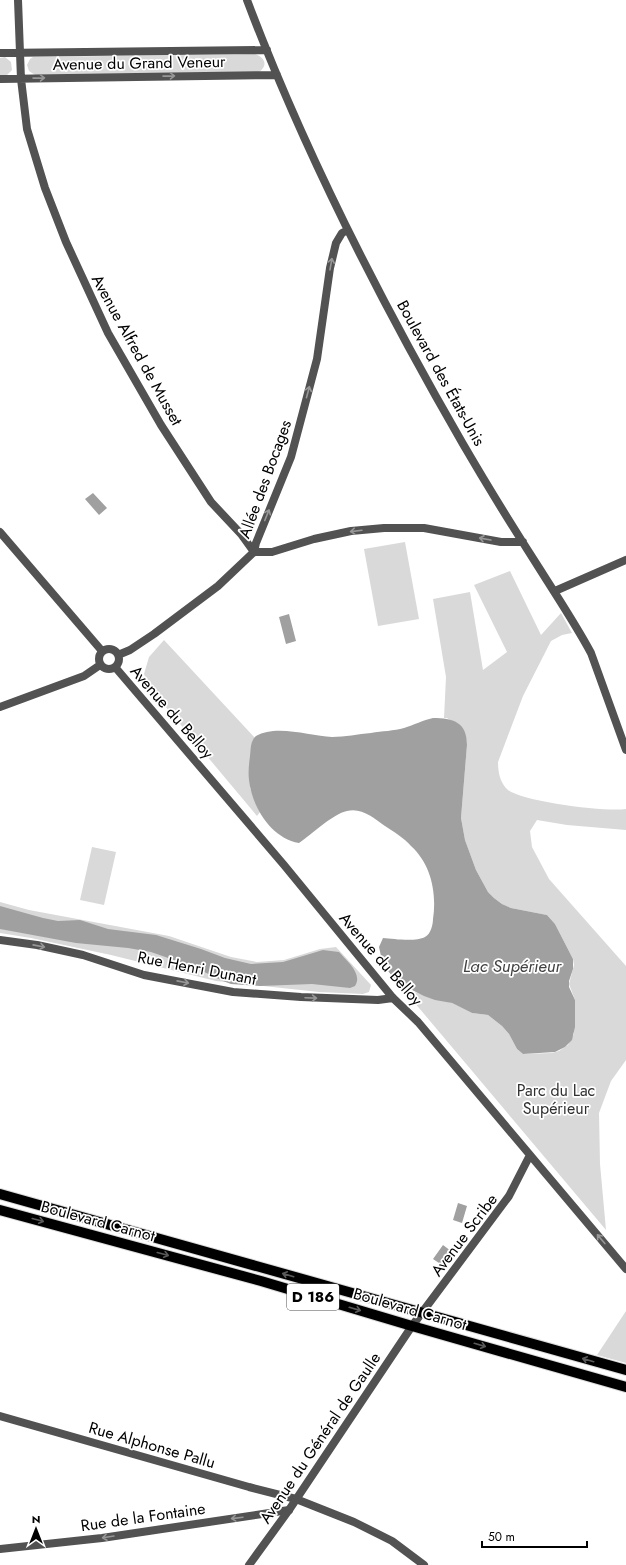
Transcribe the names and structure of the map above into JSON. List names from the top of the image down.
{
  "streets": {
    "main road": ["Boulevard Carnot", "D 186"],
    "street": [
      "Avenue du Grand Veneur",
      "Avenue Alfred de Musset",
      "Boulevard des États-Unis",
      "Allée des Bocages",
      "Avenue du Belloy",
      "Rue Henri Dunant",
      "Avenue Scribe",
      "Avenue du Général de Gaulle",
      "Rue Alphonse Pallu",
      "Rue de la Fontaine"
    ]
  },
  "crossings": [
    ["Avenue du Grand Veneur", "Avenue Alfred de Musset"],
    ["Avenue du Grand Veneur", "Boulevard des États-Unis"],
    ["Avenue Alfred de Musset", "Allée des Bocages"],
    ["Boulevard des États-Unis", "Allée des Bocages"],
    ["Allée des Bocages", "Avenue du Belloy"],
    ["Avenue du Belloy", "Rue Henri Dunant"],
    ["Avenue du Belloy", "Avenue Scribe"],
    ["Boulevard Carnot", "Avenue Scribe"],
    ["Boulevard Carnot", "Avenue du Général de Gaulle"],
    ["Avenue Scribe", "Avenue du Général de Gaulle"],
    ["Avenue du Général de Gaulle", "Rue Alphonse Pallu"],
    ["Avenue du Général de Gaulle", "Rue de la Fontaine"]
  ],
  "one_way": ["Allée des Bocages", "Rue Henri Dunant", "Rue de la Fontaine"],
  "water": ["Lac Supérieur"],
  "parks": ["Parc du Lac Supérieur"],
  "scale_bar": "50 m",
  "north": "top"
}
